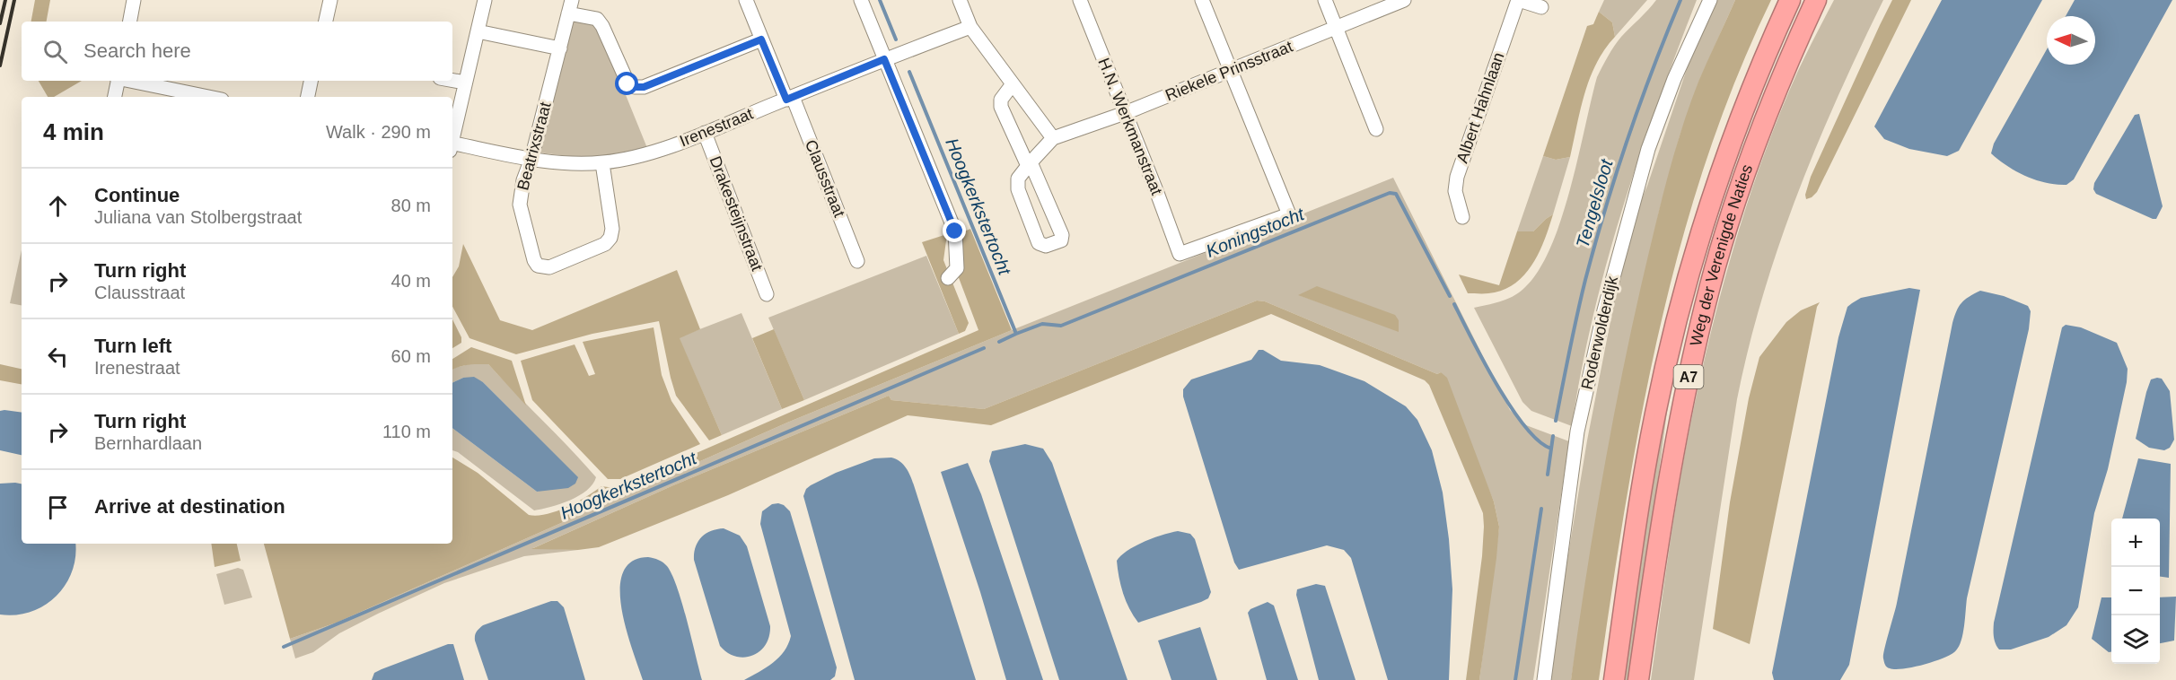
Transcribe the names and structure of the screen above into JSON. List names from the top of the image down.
{
  "streets": {
    "highway": ["Weg der Verenigde Naties", "A7"],
    "street": [
      "Riekele Prinsstraat",
      "Albert Hahnlaan",
      "H.N. Werkmanstraat",
      "Irenestraat",
      "Beatrixstraat",
      "Clausstraat",
      "Drakesteijnstraat",
      "Roderwolderdijk"
    ]
  },
  "crossings": [
    ["Riekele Prinsstraat", "H.N. Werkmanstraat"],
    ["Irenestraat", "Beatrixstraat"],
    ["Irenestraat", "Clausstraat"],
    ["Irenestraat", "Drakesteijnstraat"]
  ],
  "water": ["Tengelsloot", "Hoogkerkstertocht", "Koningstocht"],
  "north": "left",
  "page": {
    "search": "Search here",
    "heading": ["4 min", "Walk · 290 m"],
    "list": [
      ["Continue", "Juliana van Stolbergstraat", "80 m"],
      ["Turn right", "Clausstraat", "40 m"],
      ["Turn left", "Irenestraat", "60 m"],
      ["Turn right", "Bernhardlaan", "110 m"],
      "Arrive at destination"
    ],
    "map_buttons": ["+", "−"]
  }
}
